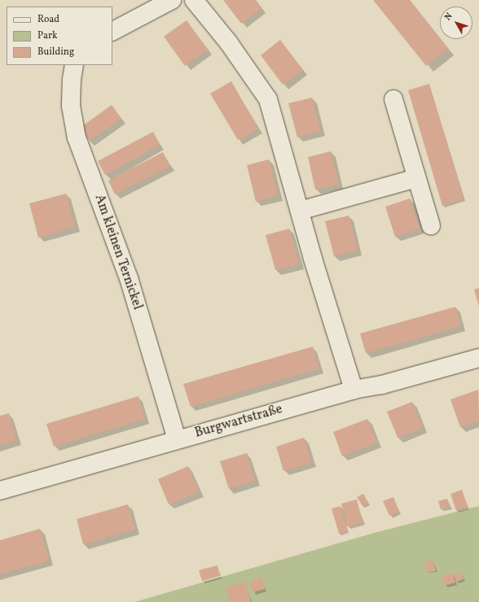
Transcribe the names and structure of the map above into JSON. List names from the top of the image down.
{
  "streets": {
    "street": ["Am kleinen Ternickel", "Burgwartstraße"]
  },
  "crossings": [
    ["Am kleinen Ternickel", "Burgwartstraße"]
  ],
  "legend": ["Road", "Park", "Building"],
  "north": "top left"
}
